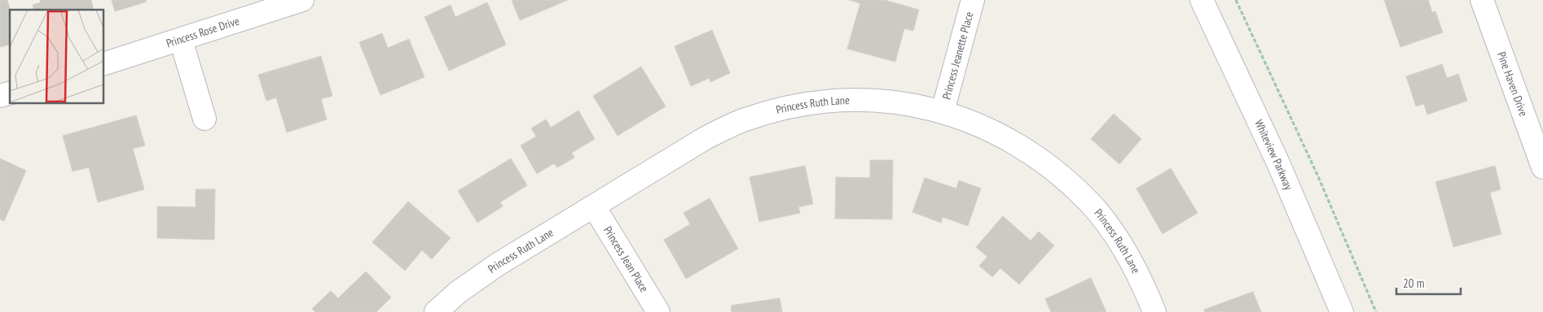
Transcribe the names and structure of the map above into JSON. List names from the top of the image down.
{
  "streets": {
    "street": [
      "Princess Rose Drive",
      "Princess Jeanette Place",
      "Pine Haven Drive",
      "Princess Ruth Lane",
      "Whiteview Parkway",
      "Princess Jean Place"
    ]
  },
  "crossings": [
    ["Princess Jeanette Place", "Princess Ruth Lane"],
    ["Princess Ruth Lane", "Princess Jean Place"]
  ],
  "scale_bar": "20 m"
}
